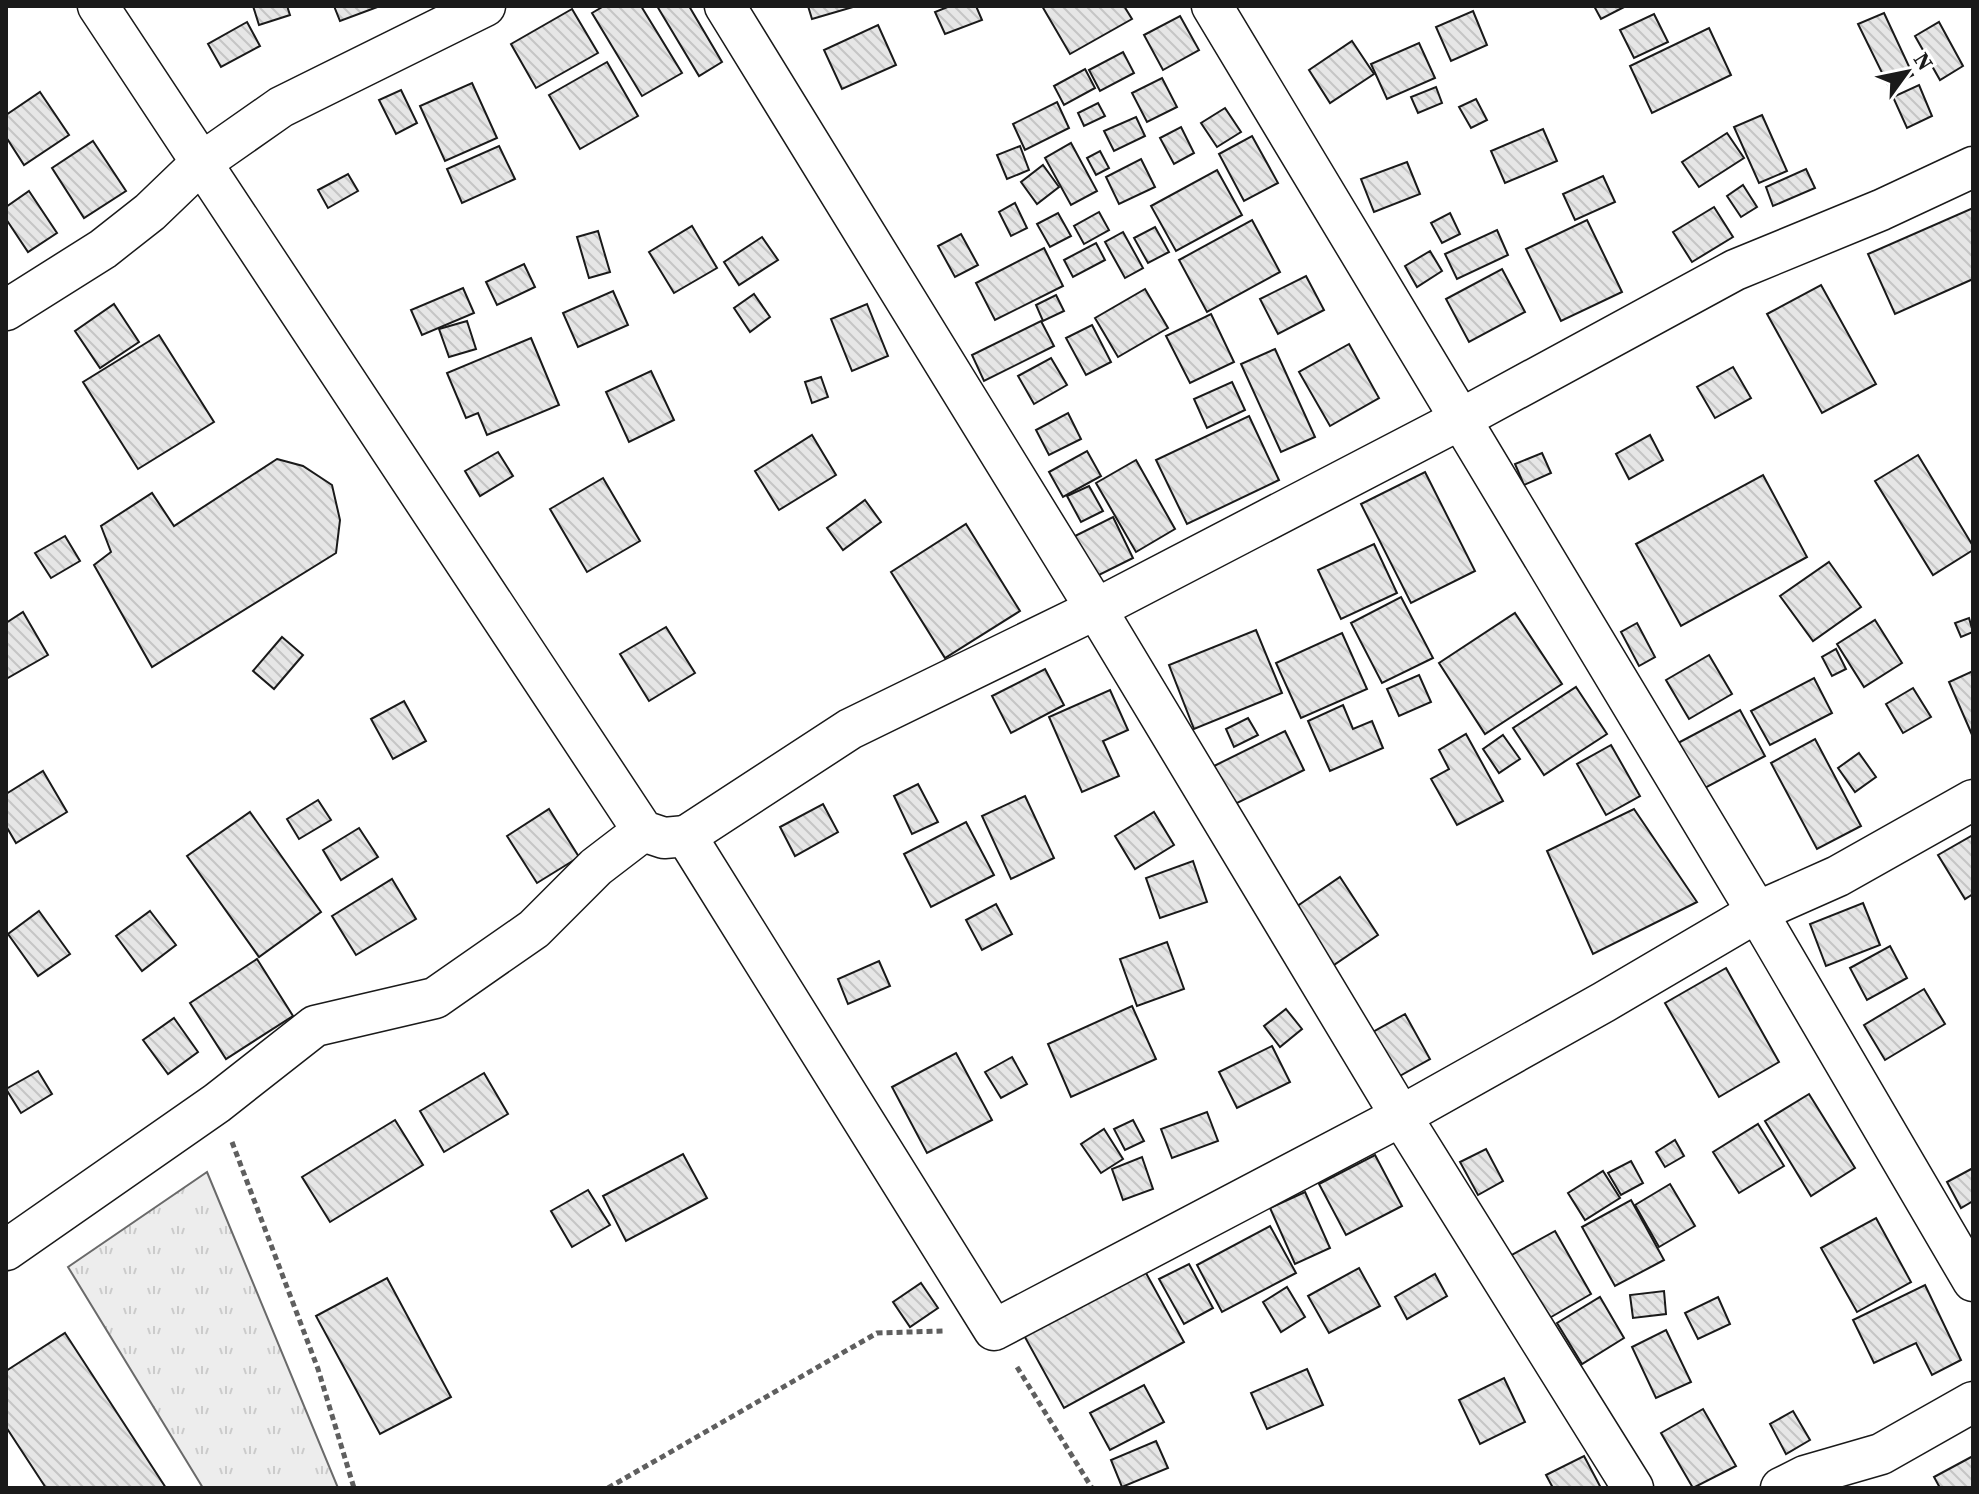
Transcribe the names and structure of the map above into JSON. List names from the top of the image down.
{
  "north": "top right"
}
